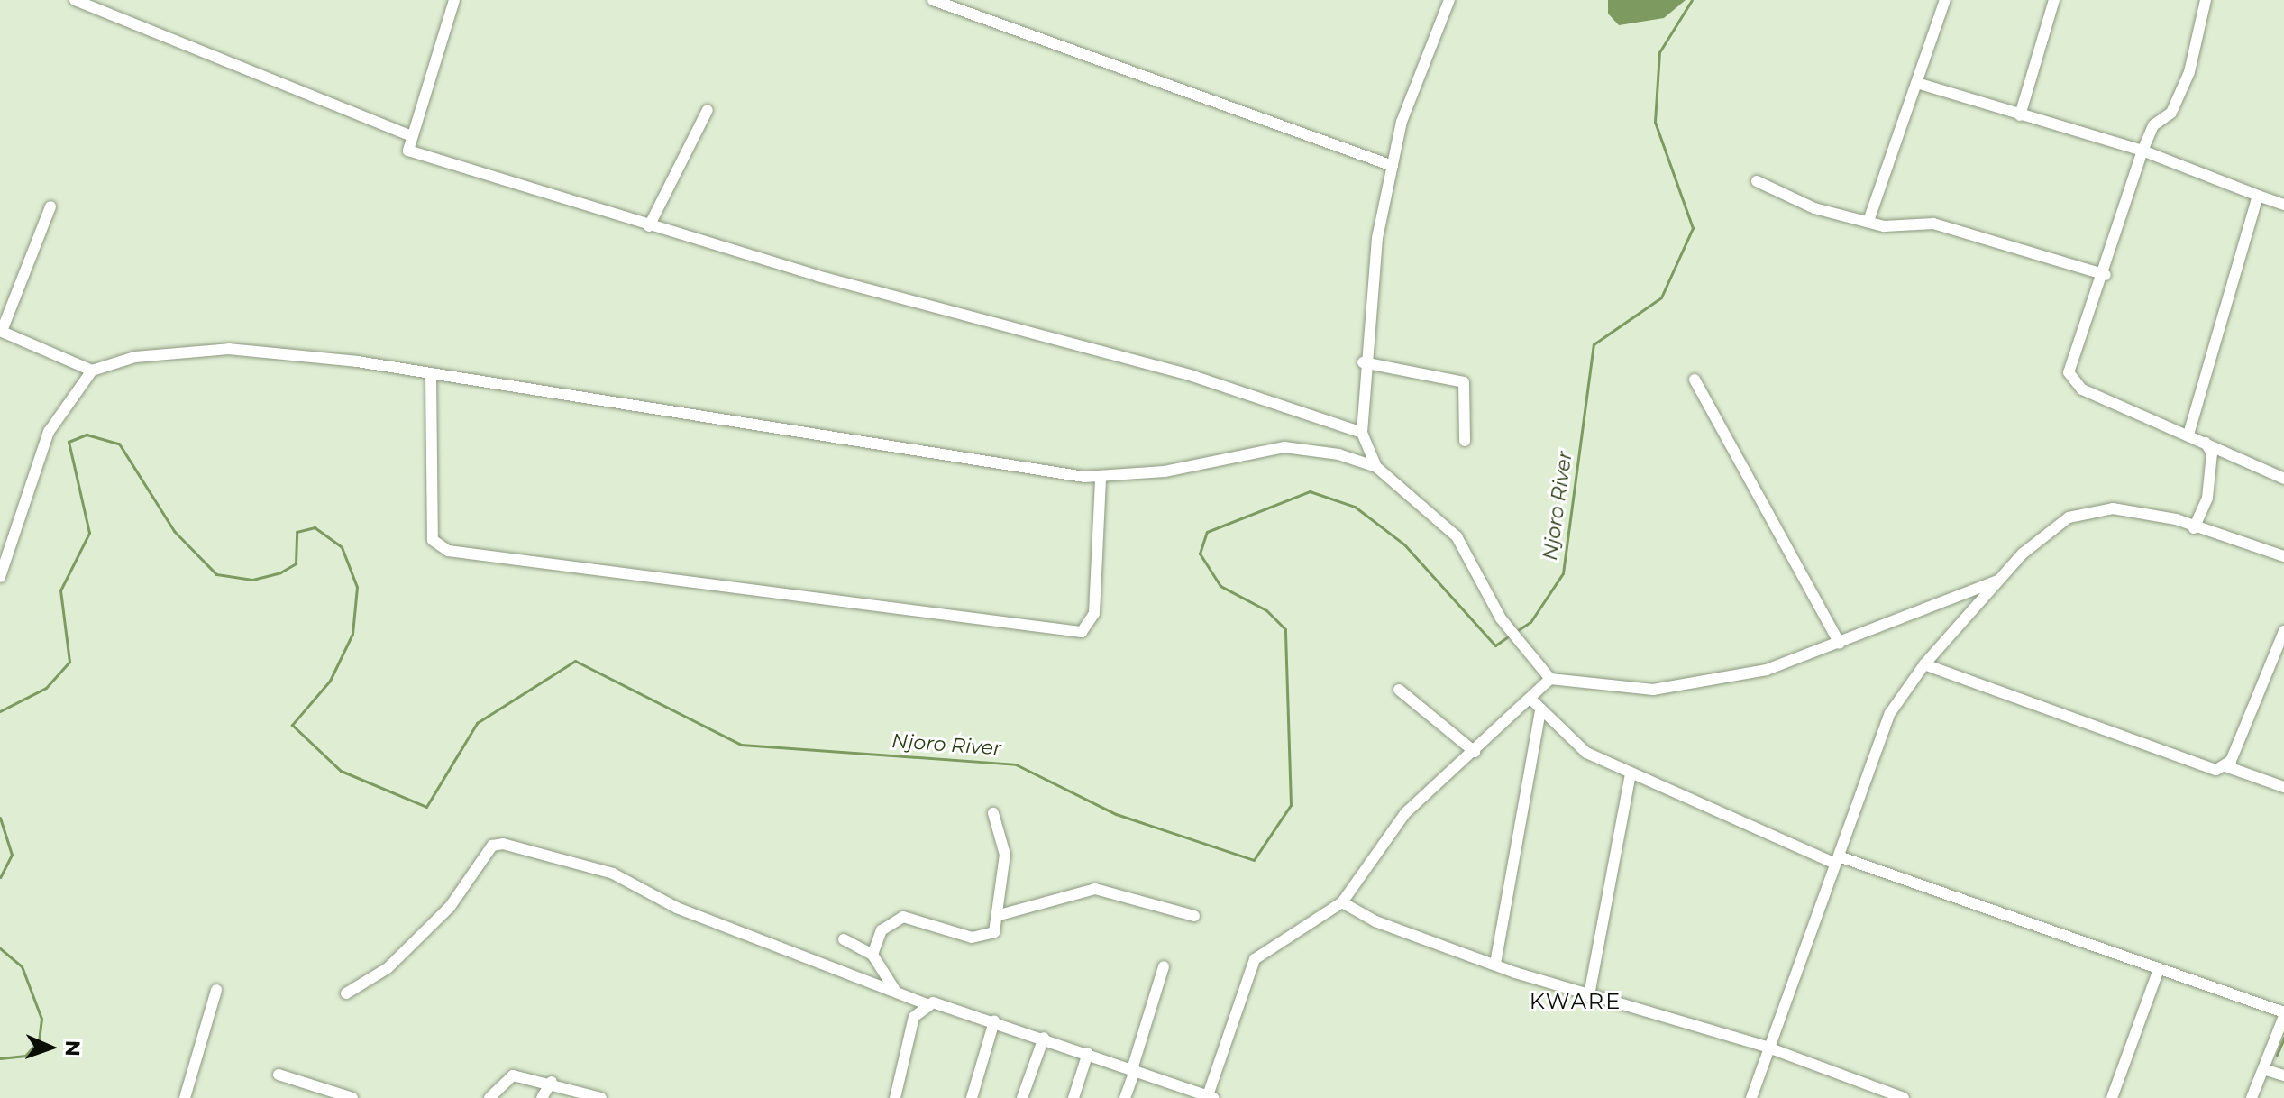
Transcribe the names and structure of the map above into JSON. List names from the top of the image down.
{
  "districts": ["KWARE"],
  "water": ["Njoro River"],
  "north": "right"
}
